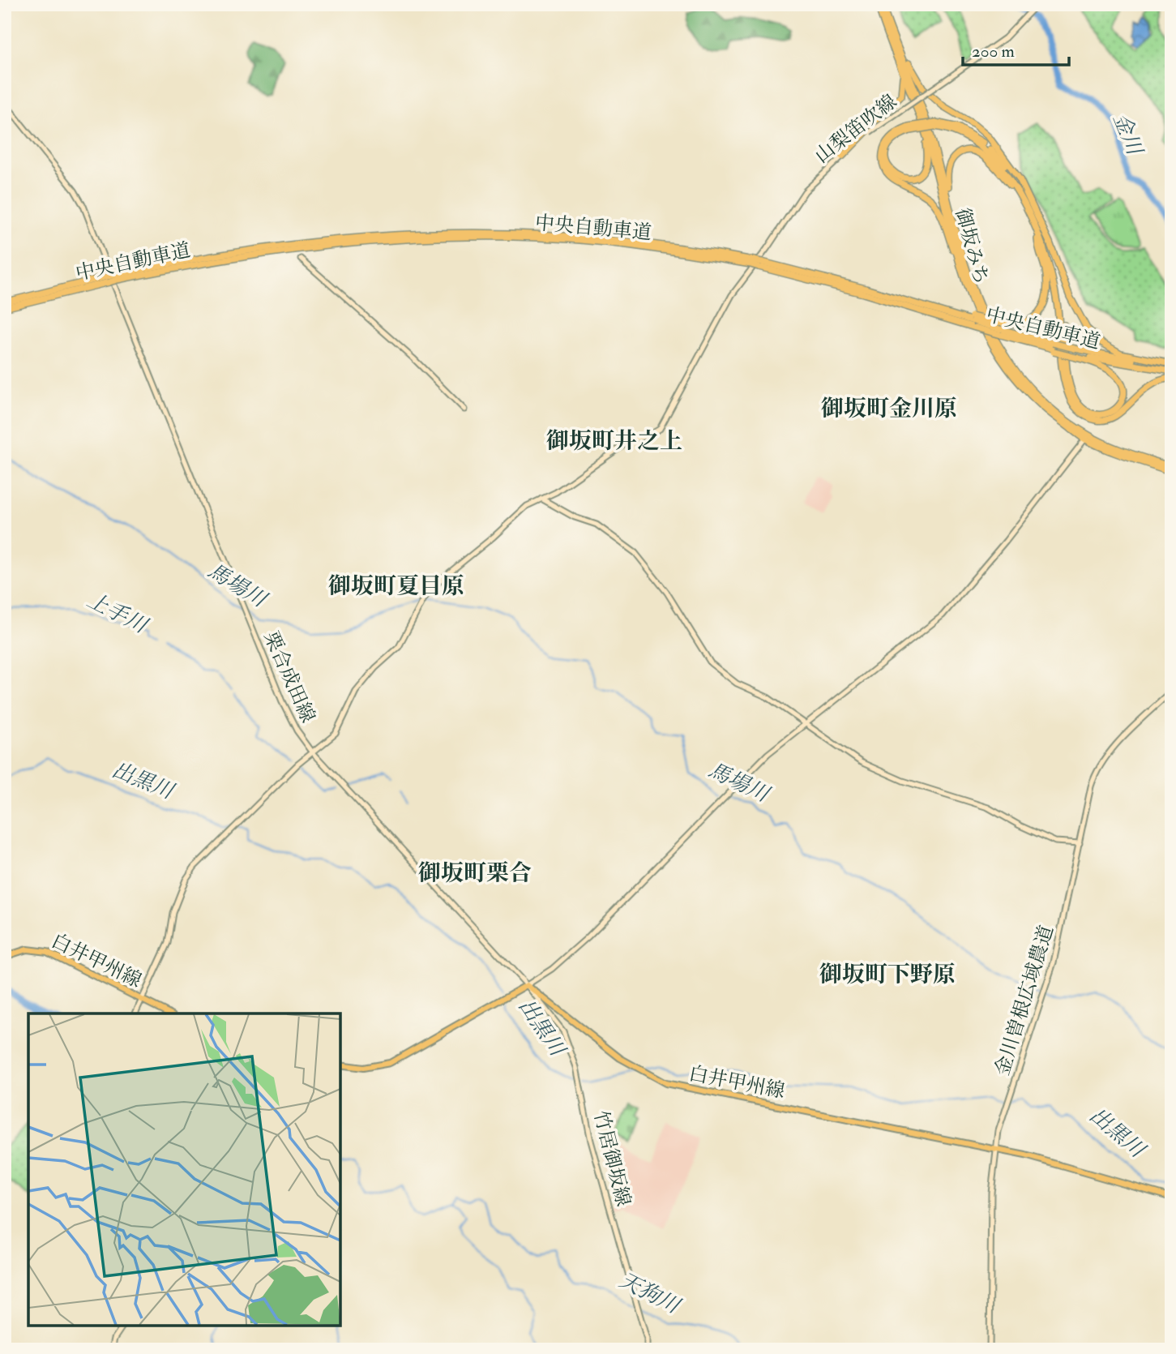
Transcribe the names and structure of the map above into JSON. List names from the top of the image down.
{
  "streets": {
    "highway": ["中央自動車道", "御坂みち"],
    "main road": ["白井甲州線"],
    "street": [
      "山梨笛吹線",
      "栗合成田線",
      "金川曽根広域農道",
      "竹居御坂線"
    ]
  },
  "crossings": [
    ["山梨笛吹線", "栗合成田線"],
    ["山梨笛吹線", "白井甲州線"],
    ["中央自動車道", "栗合成田線"],
    ["栗合成田線", "白井甲州線"],
    ["栗合成田線", "竹居御坂線"],
    ["白井甲州線", "金川曽根広域農道"],
    ["白井甲州線", "竹居御坂線"]
  ],
  "districts": [
    "御坂町金川原",
    "御坂町井之上",
    "御坂町夏目原",
    "御坂町栗合",
    "御坂町下野原"
  ],
  "water": [
    "金川",
    "馬場川",
    "上手川",
    "出黒川",
    "天狗川"
  ],
  "scale_bar": "200 m"
}
